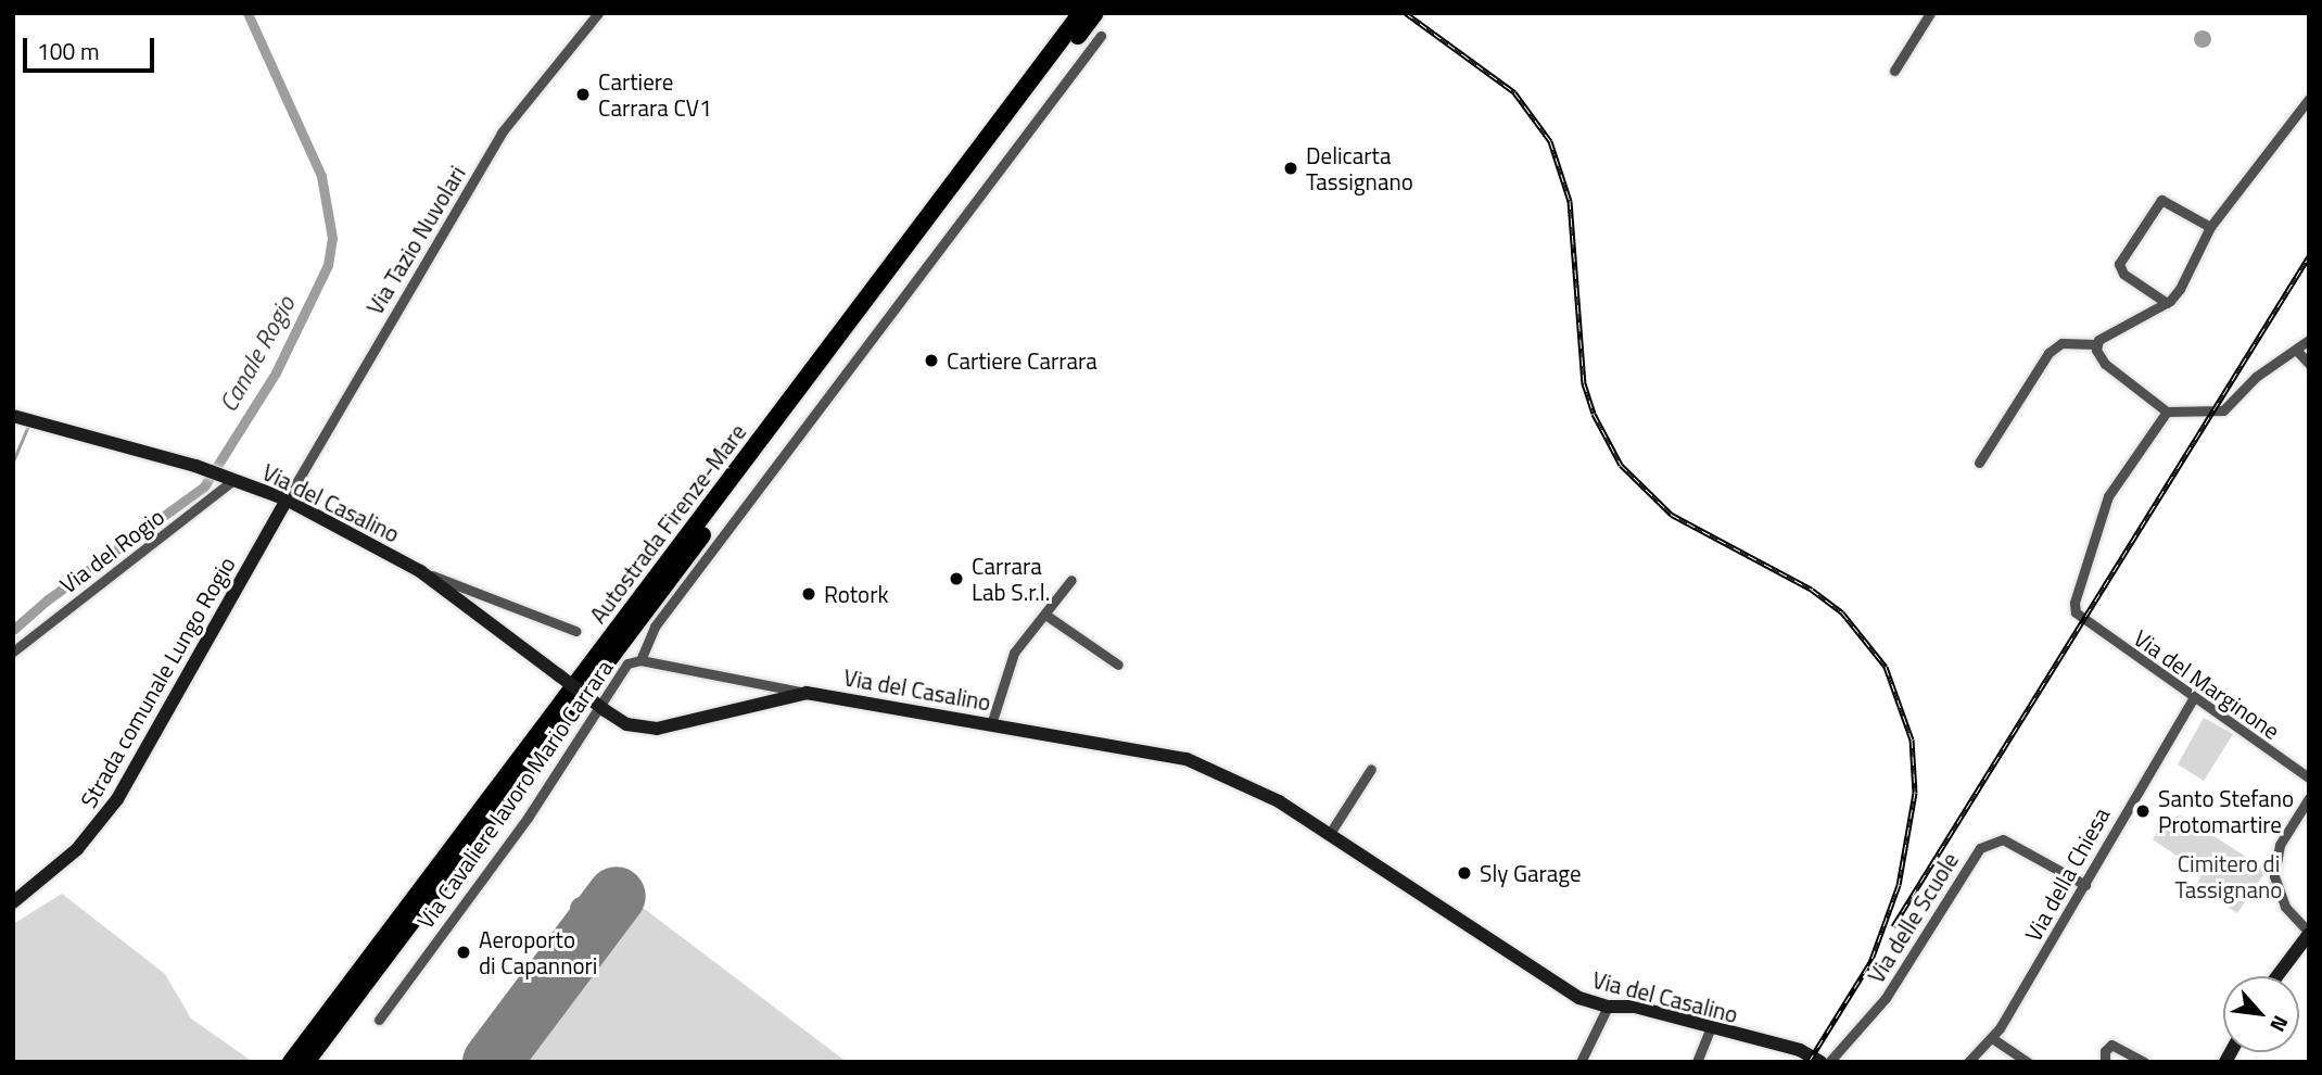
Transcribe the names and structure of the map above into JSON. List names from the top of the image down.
{
  "streets": {
    "highway": ["Autostrada Firenze-Mare"],
    "street": [
      "Via Tazio Nuvolari",
      "Via del Casalino",
      "Via del Rogio",
      "Strada comunale Lungo Rogio",
      "Via del Marginone",
      "Via Cavaliere lavoro Mario Carrara",
      "Via della Chiesa",
      "Via delle Scuole"
    ]
  },
  "crossings": [
    ["Via Tazio Nuvolari", "Via del Casalino"],
    ["Via Tazio Nuvolari", "Strada comunale Lungo Rogio"],
    ["Via del Casalino", "Via del Rogio"],
    ["Via del Casalino", "Strada comunale Lungo Rogio"],
    ["Via del Casalino", "Via Cavaliere lavoro Mario Carrara"],
    ["Via del Marginone", "Via della Chiesa"],
    ["Via della Chiesa", "Via delle Scuole"]
  ],
  "water": ["Canale Rogio"],
  "parks": ["Cimitero di Tassignano"],
  "places": [
    "Cartiere Carrara CV1",
    "Delicarta Tassignano",
    "Cartiere Carrara",
    "Carrara Lab S.r.l.",
    "Rotork",
    "Santo Stefano Protomartire",
    "Sly Garage",
    "Aeroporto di Capannori"
  ],
  "scale_bar": "100 m",
  "north": "bottom right"
}
